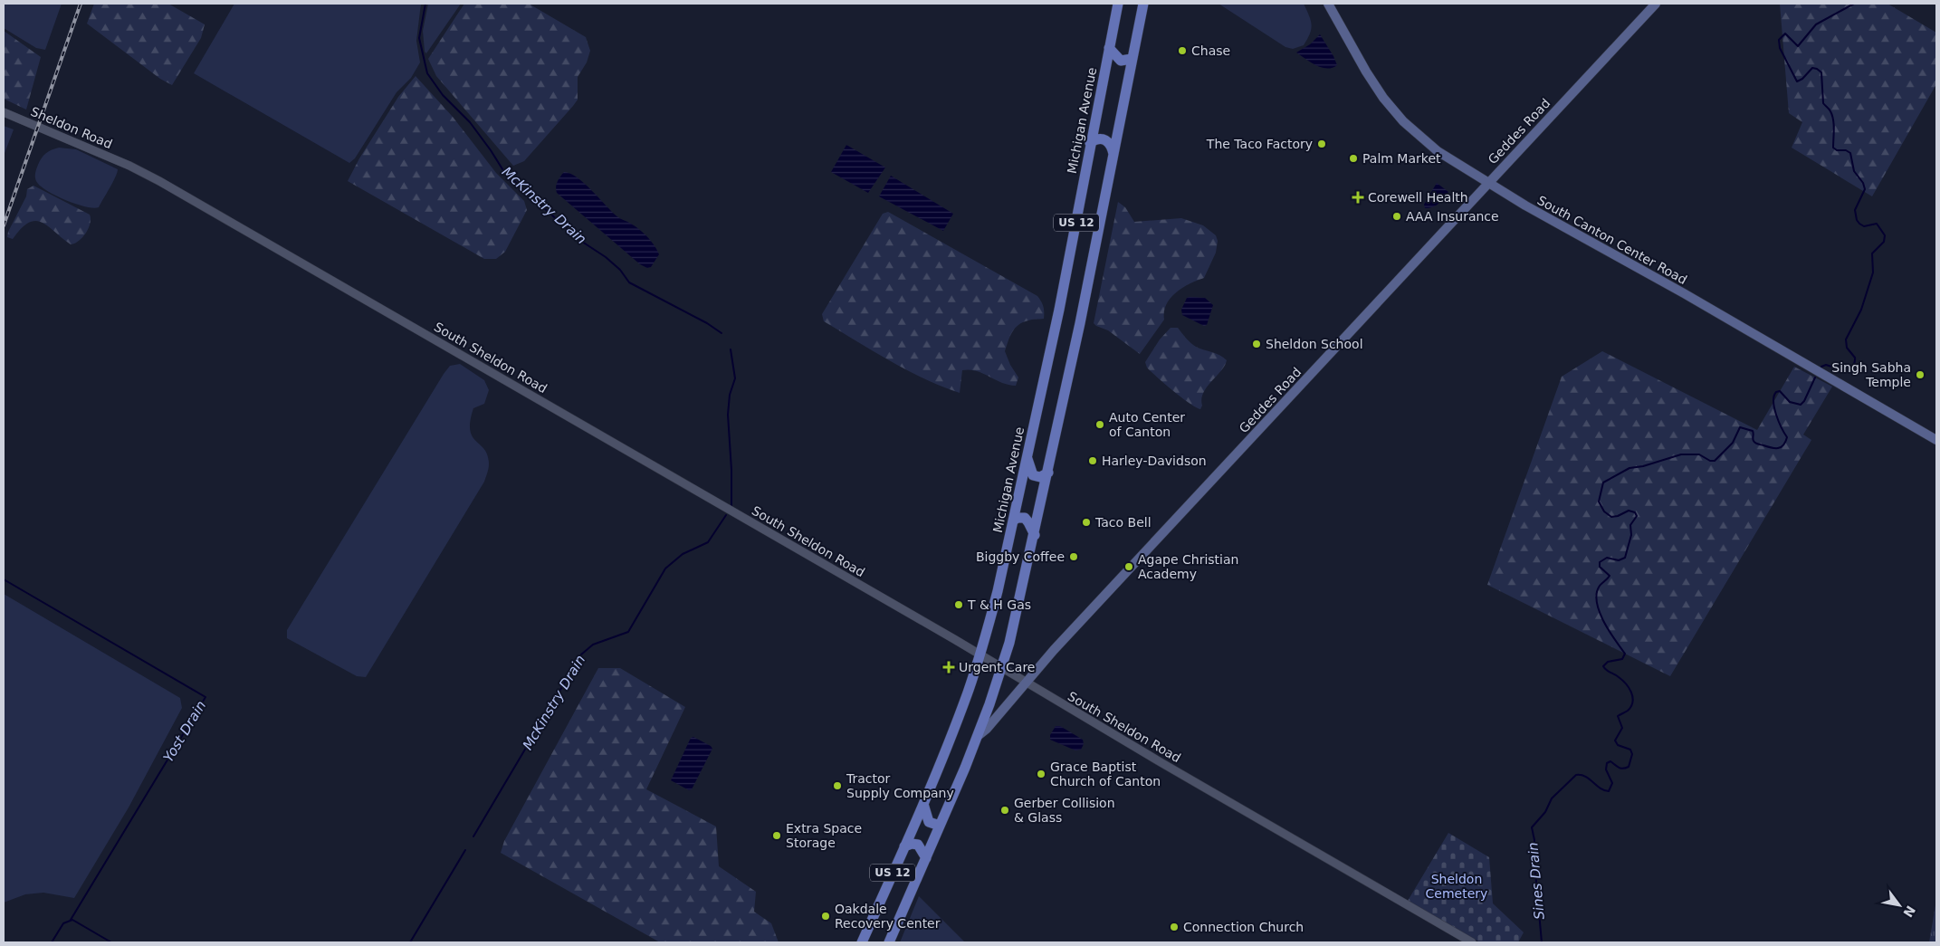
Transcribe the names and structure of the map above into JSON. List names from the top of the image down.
{
  "streets": {
    "main road": [
      "Michigan Avenue",
      "Geddes Road",
      "US 12",
      "South Canton Center Road"
    ],
    "street": ["Sheldon Road", "South Sheldon Road"]
  },
  "crossings": [
    ["Michigan Avenue", "South Sheldon Road"],
    ["Sheldon Road", "South Sheldon Road"],
    ["Geddes Road", "US 12"],
    ["Geddes Road", "South Canton Center Road"],
    ["Geddes Road", "South Sheldon Road"],
    ["US 12", "South Sheldon Road"]
  ],
  "water": ["McKinstry Drain", "Yost Drain", "Sines Drain"],
  "parks": ["Sheldon Cemetery"],
  "places": {
    "other": [
      "Chase",
      "The Taco Factory",
      "Palm Market",
      "AAA Insurance",
      "Sheldon School",
      "Singh Sabha Temple",
      "Auto Center of Canton",
      "Harley-Davidson",
      "Taco Bell",
      "Biggby Coffee",
      "Agape Christian Academy",
      "T & H Gas",
      "Grace Baptist Church of Canton",
      "Tractor Supply Company",
      "Gerber Collision & Glass",
      "Extra Space Storage",
      "Oakdale Recovery Center",
      "Connection Church"
    ],
    "health": ["Corewell Health", "Urgent Care"]
  },
  "north": "bottom right"
}
